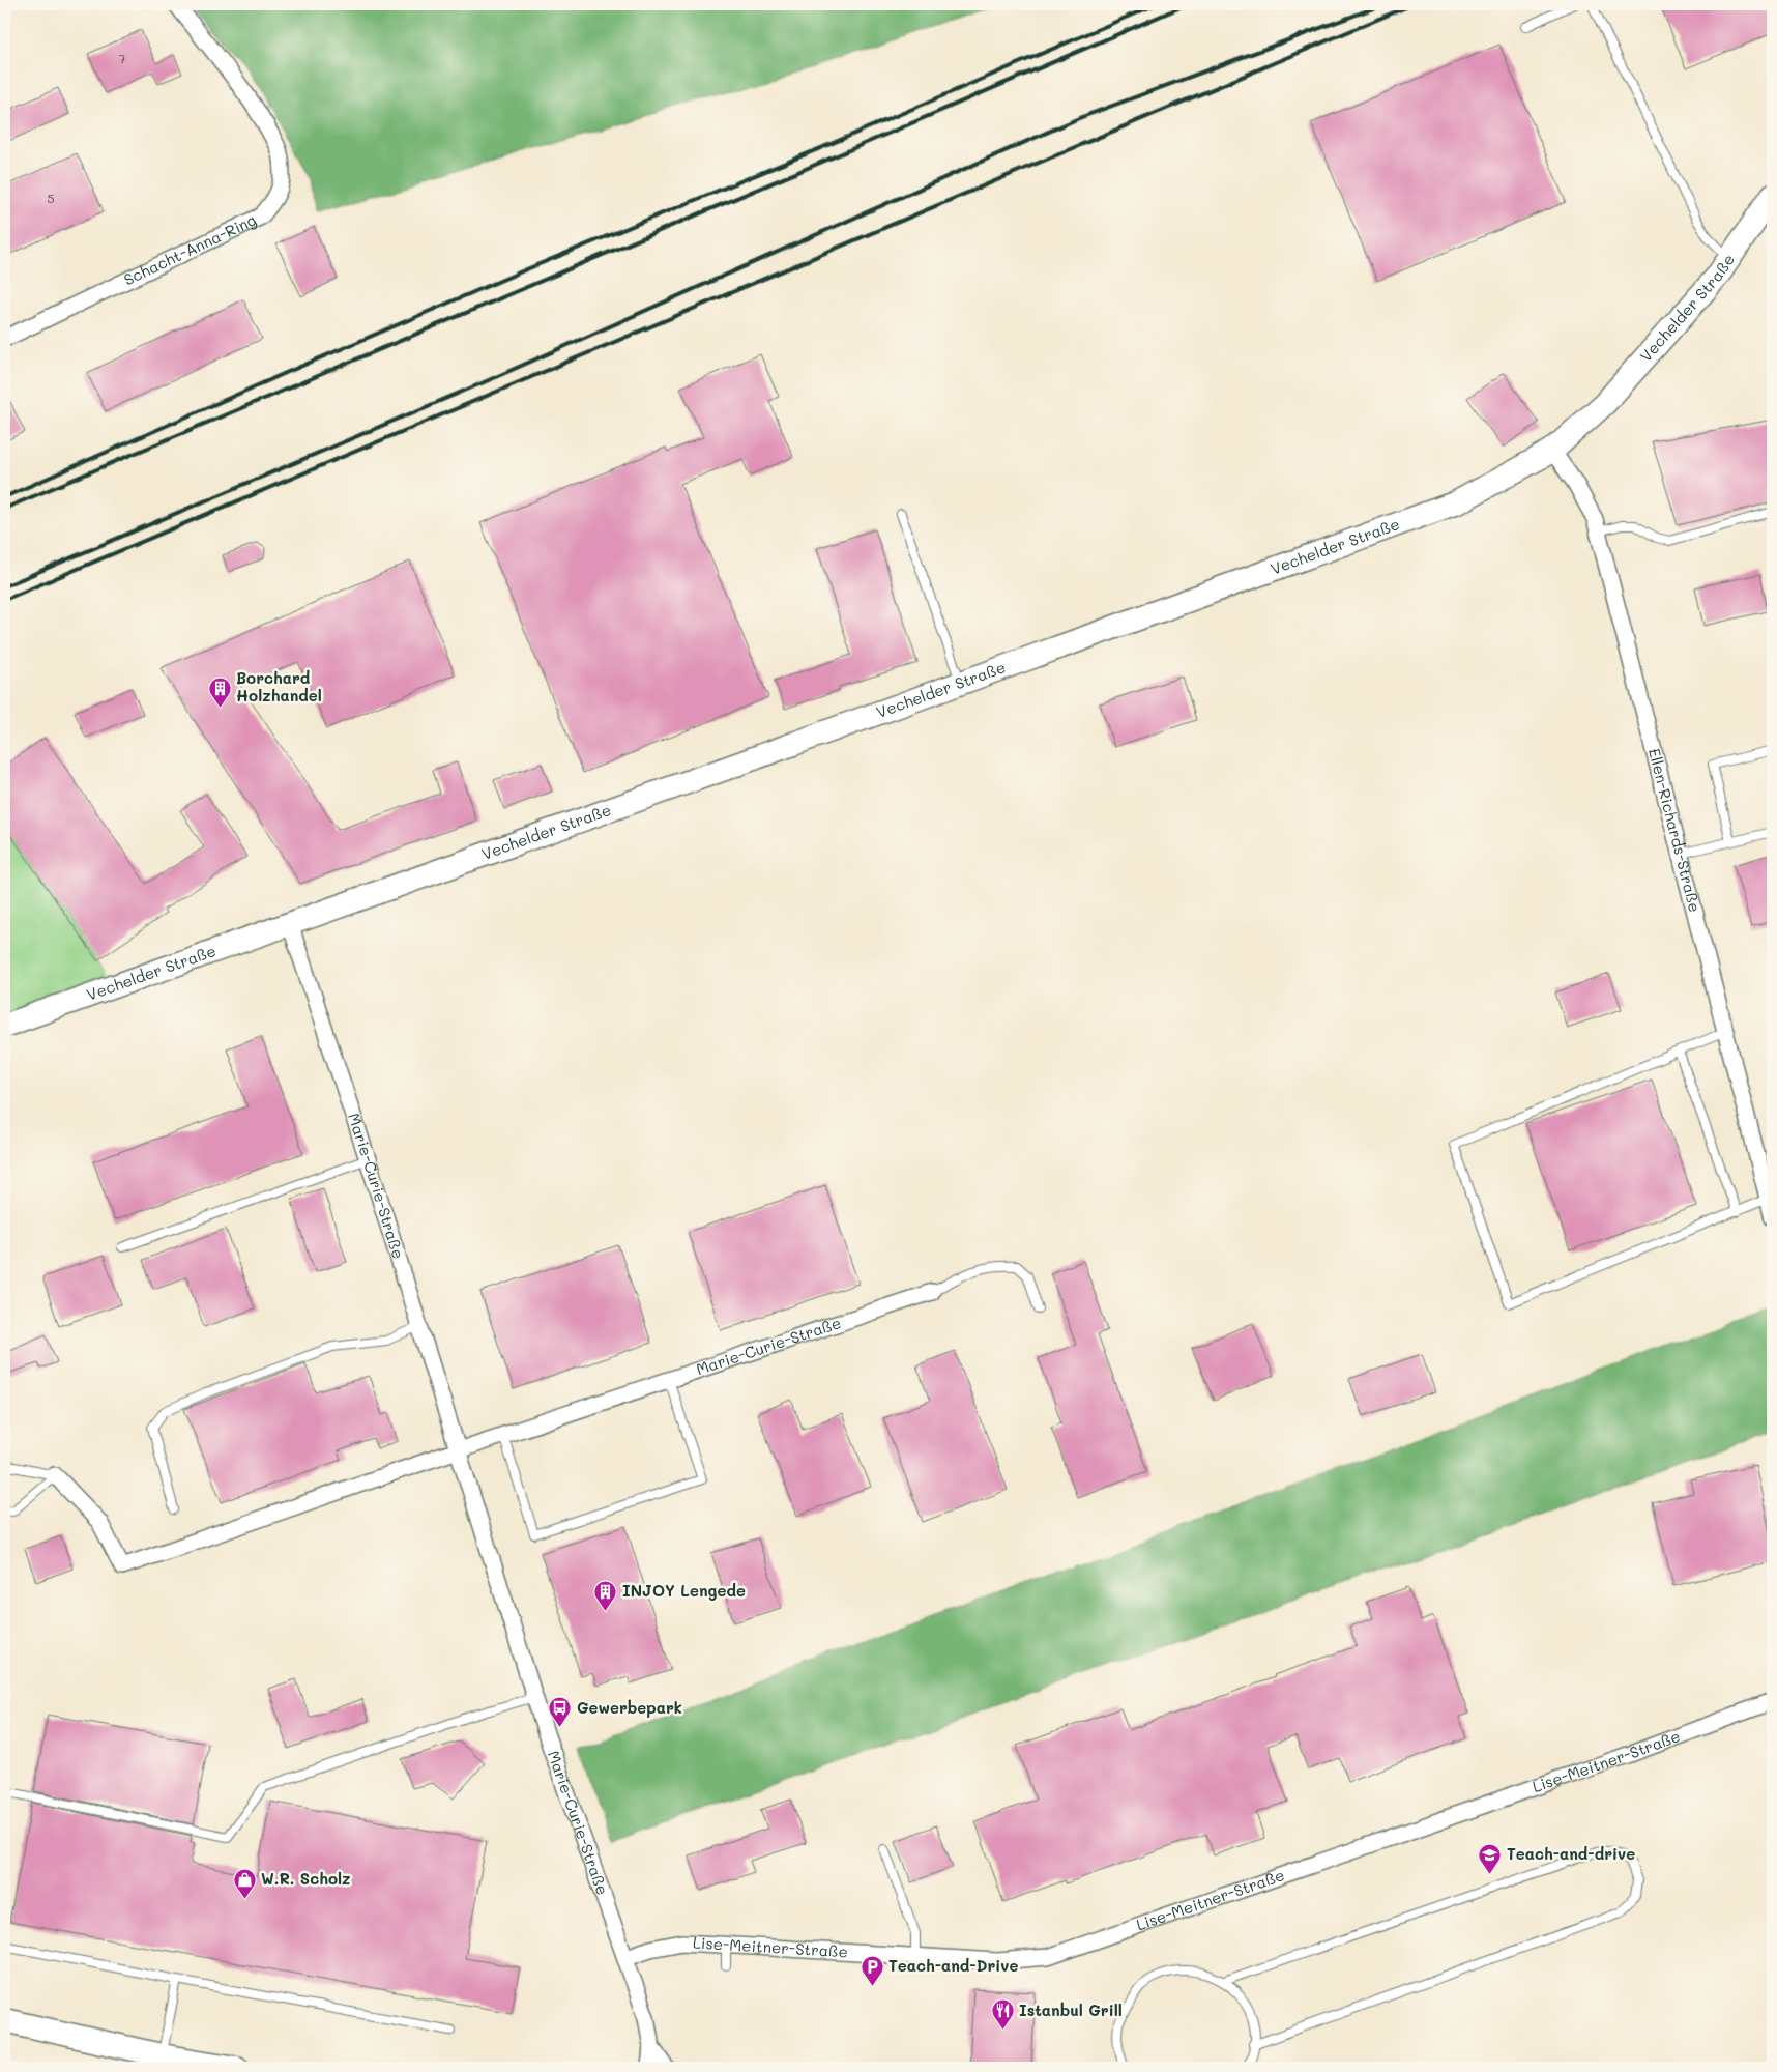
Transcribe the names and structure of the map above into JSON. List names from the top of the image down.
{
  "streets": {
    "main road": ["Vechelder Straße"],
    "street": [
      "Schacht-Anna-Ring",
      "Ellen-Richards-Straße",
      "Marie-Curie-Straße",
      "Lise-Meitner-Straße"
    ]
  },
  "crossings": [
    ["Vechelder Straße", "Ellen-Richards-Straße"],
    ["Vechelder Straße", "Marie-Curie-Straße"],
    ["Marie-Curie-Straße", "Lise-Meitner-Straße"]
  ],
  "places": {
    "building": ["Borchard Holzhandel", "INJOY Lengede"],
    "bus stop": ["Gewerbepark"],
    "school or university": ["Teach-and-drive"],
    "shop": ["W.R. Scholz"],
    "parking": ["Teach-and-Drive"],
    "restaurant": ["Istanbul Grill"]
  },
  "house_numbers": ["7", "5"]
}
